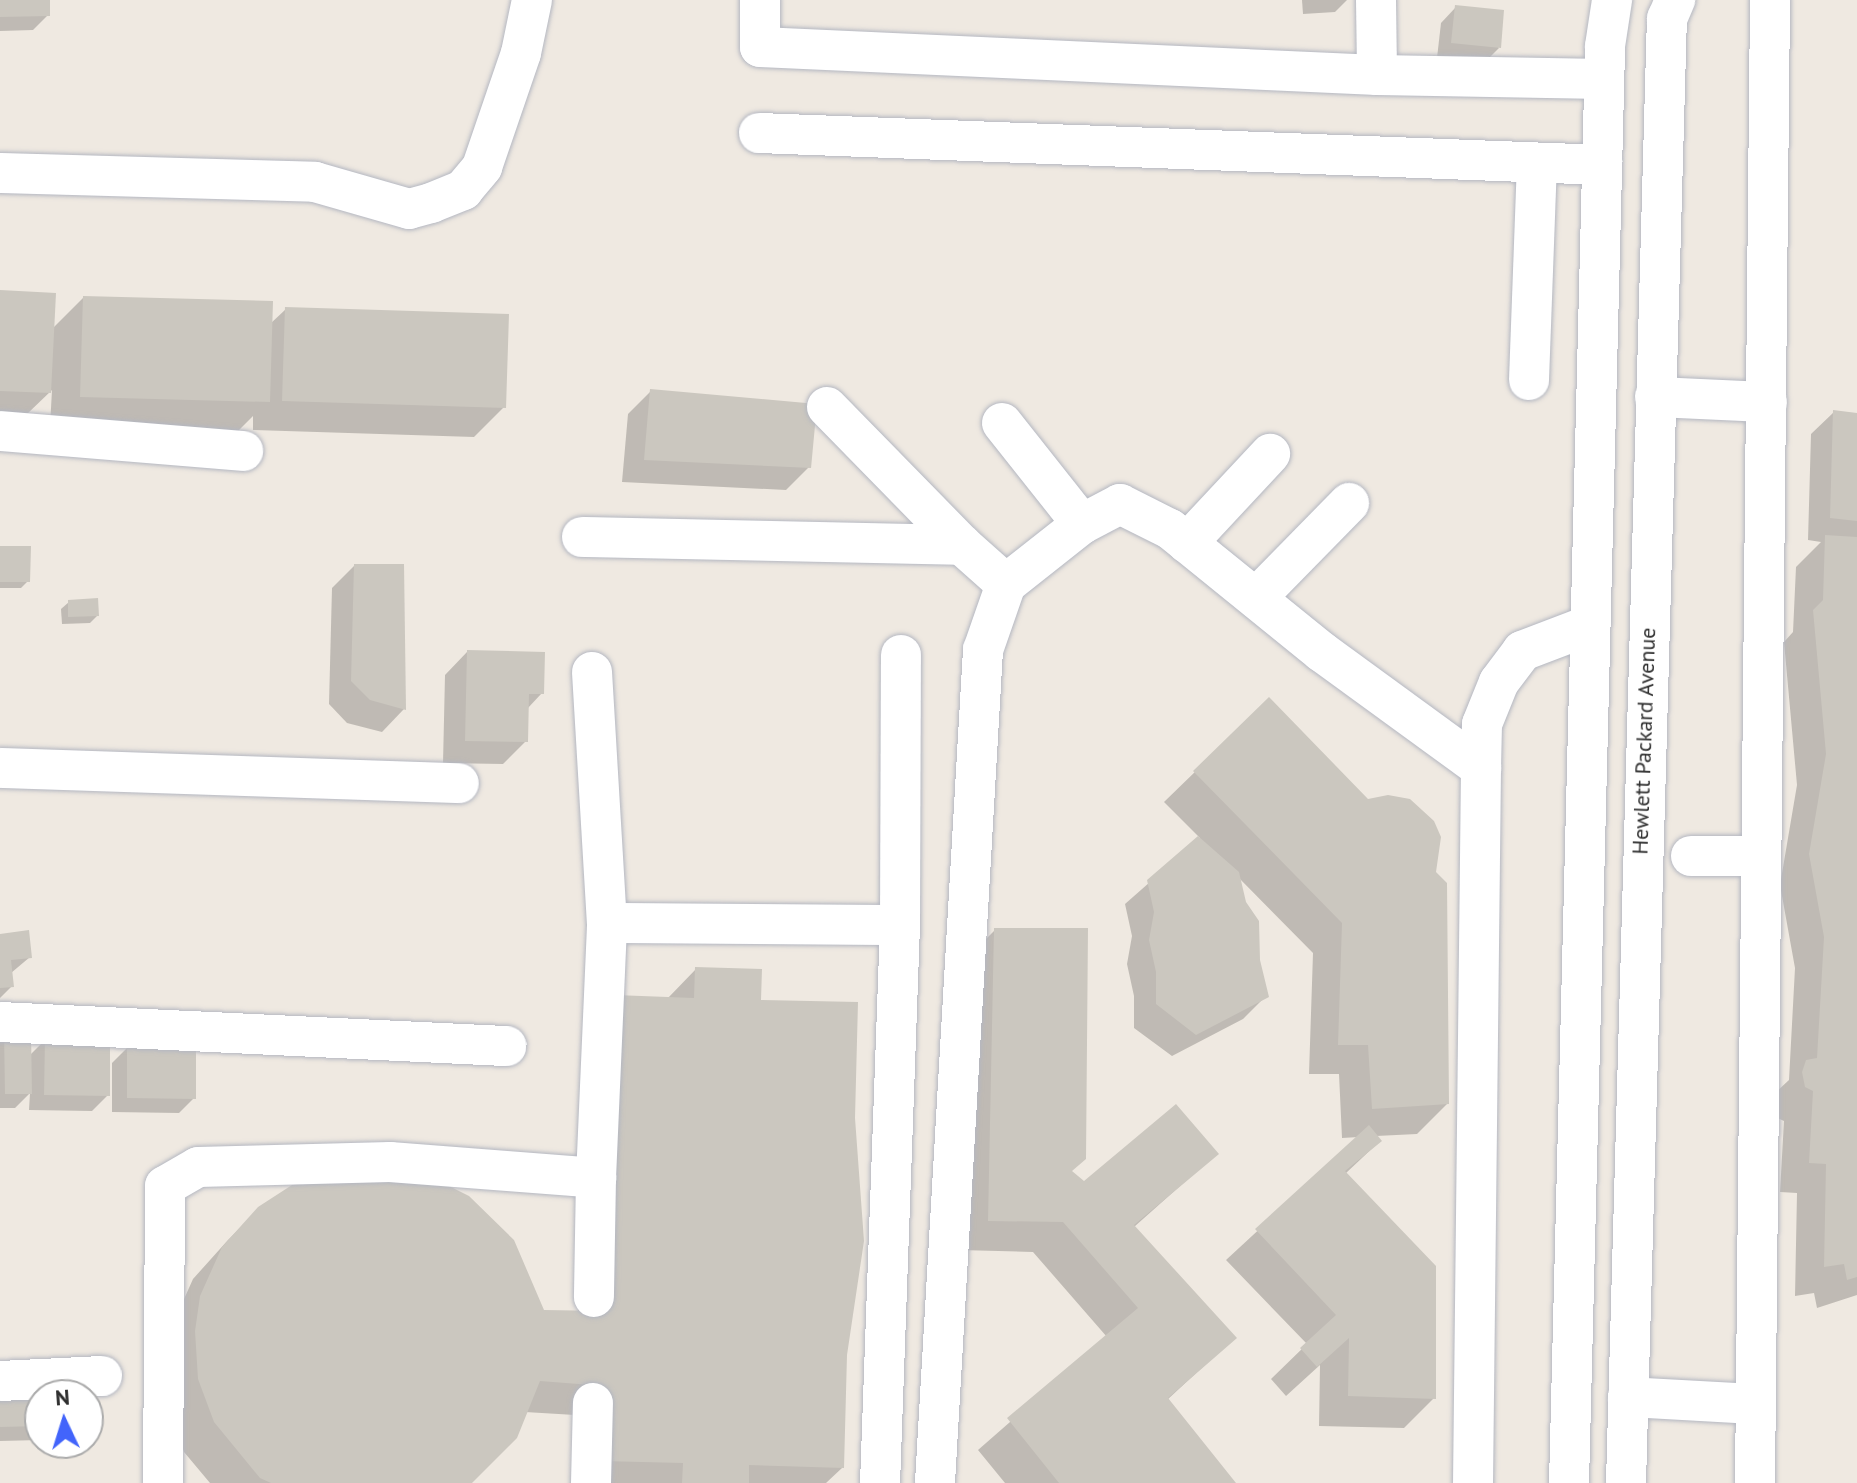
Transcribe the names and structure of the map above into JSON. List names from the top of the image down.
{
  "streets": {
    "street": ["Hewlett Packard Avenue"]
  },
  "north": "top"
}
